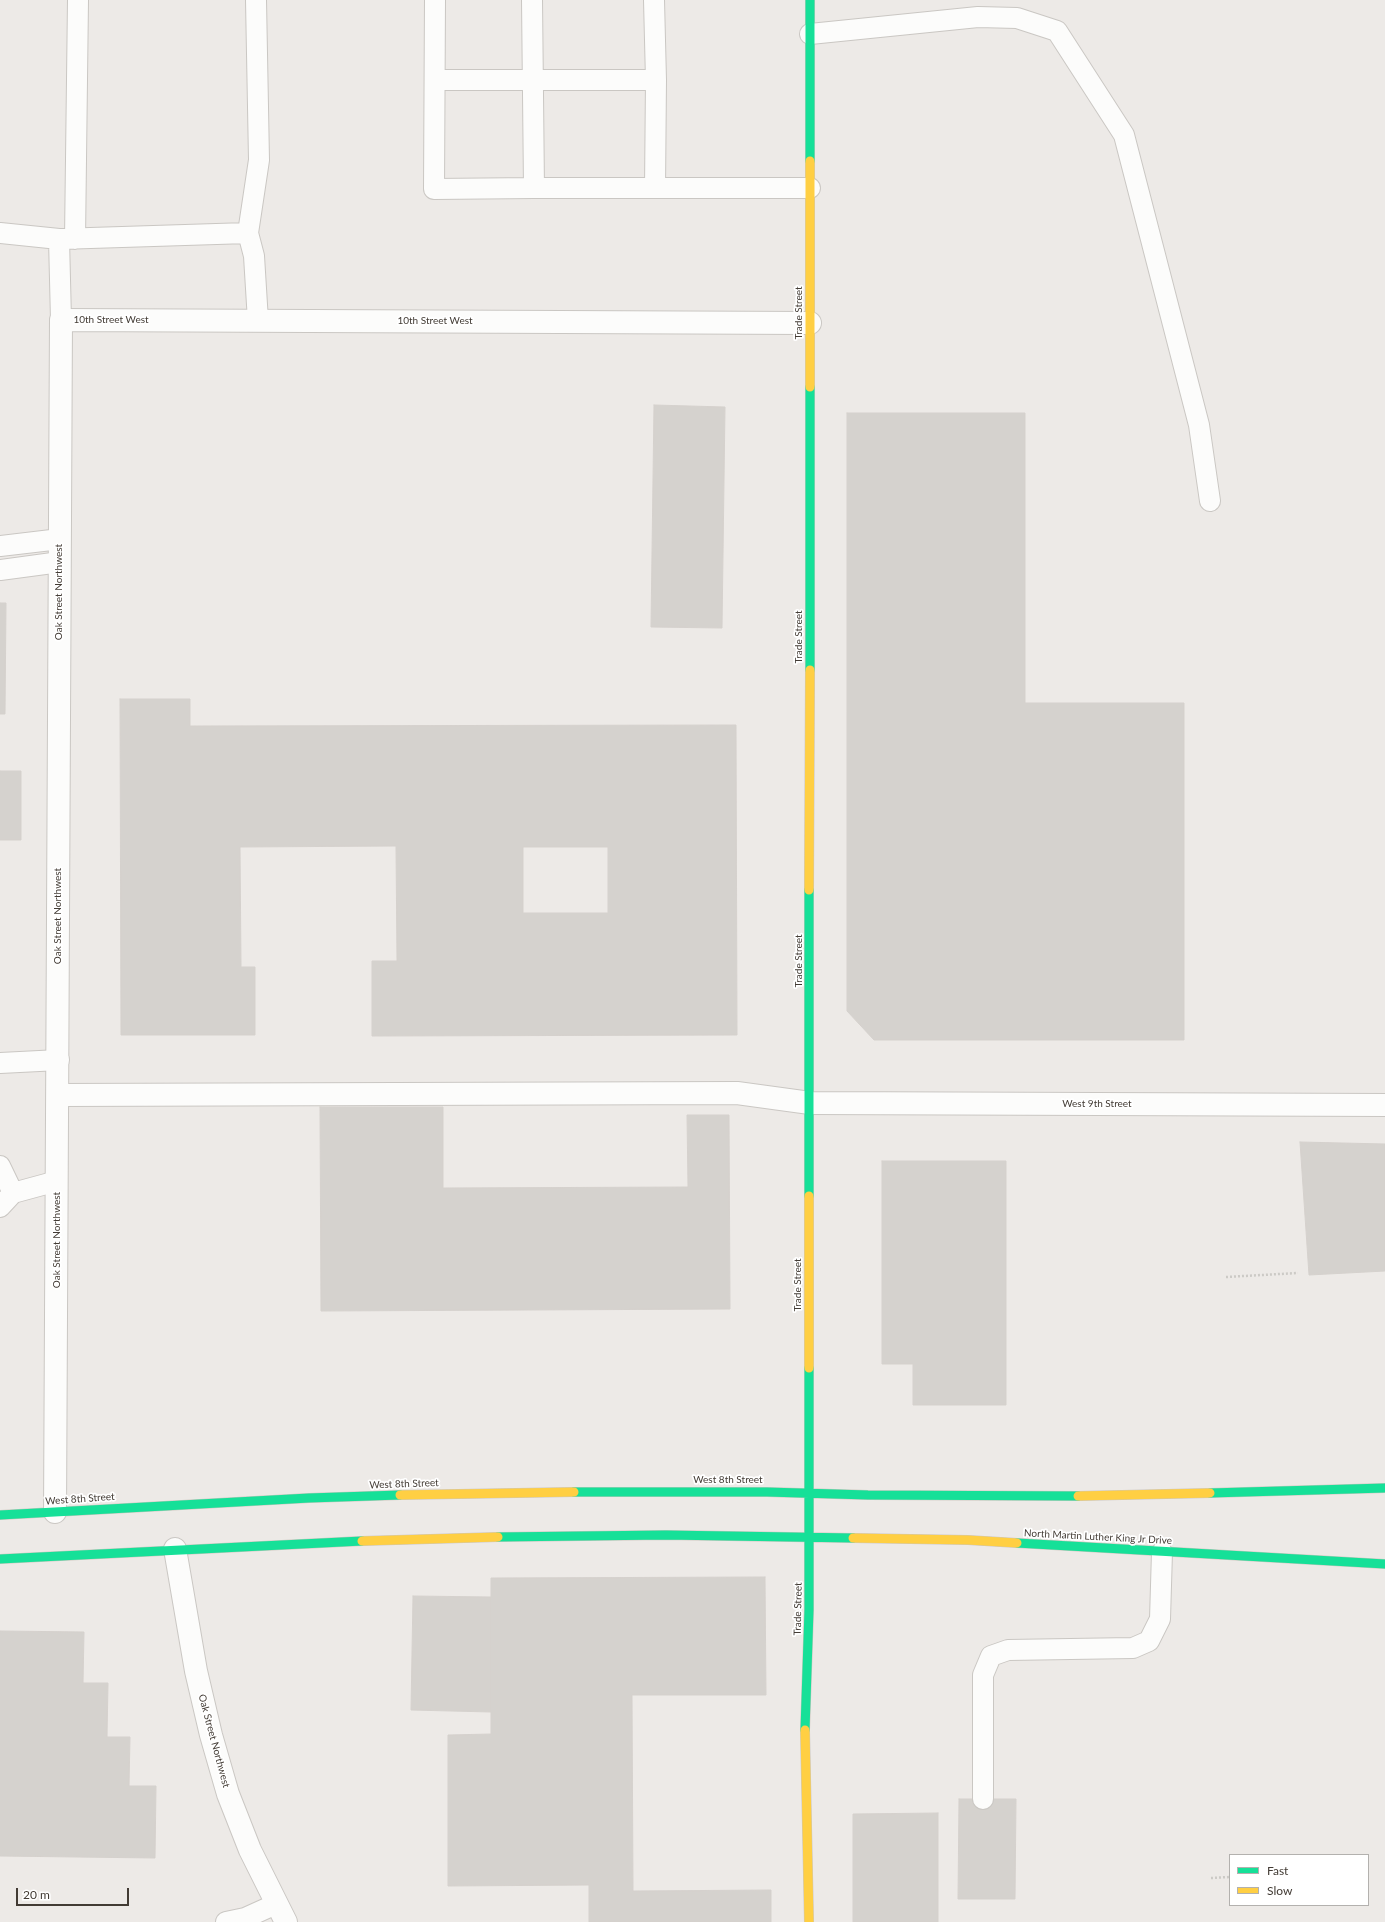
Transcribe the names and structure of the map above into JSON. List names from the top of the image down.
{
  "streets": {
    "main road": ["Trade Street", "West 8th Street", "North Martin Luther King Jr Drive"],
    "street": ["10th Street West", "Oak Street Northwest", "West 9th Street"]
  },
  "crossings": [
    ["Trade Street", "10th Street West"],
    ["Trade Street", "West 9th Street"],
    ["Trade Street", "West 8th Street"],
    ["Trade Street", "North Martin Luther King Jr Drive"],
    ["10th Street West", "Oak Street Northwest"],
    ["Oak Street Northwest", "West 9th Street"],
    ["Oak Street Northwest", "West 8th Street"]
  ],
  "legend": ["Fast", "Slow"],
  "scale_bar": "20 m"
}
